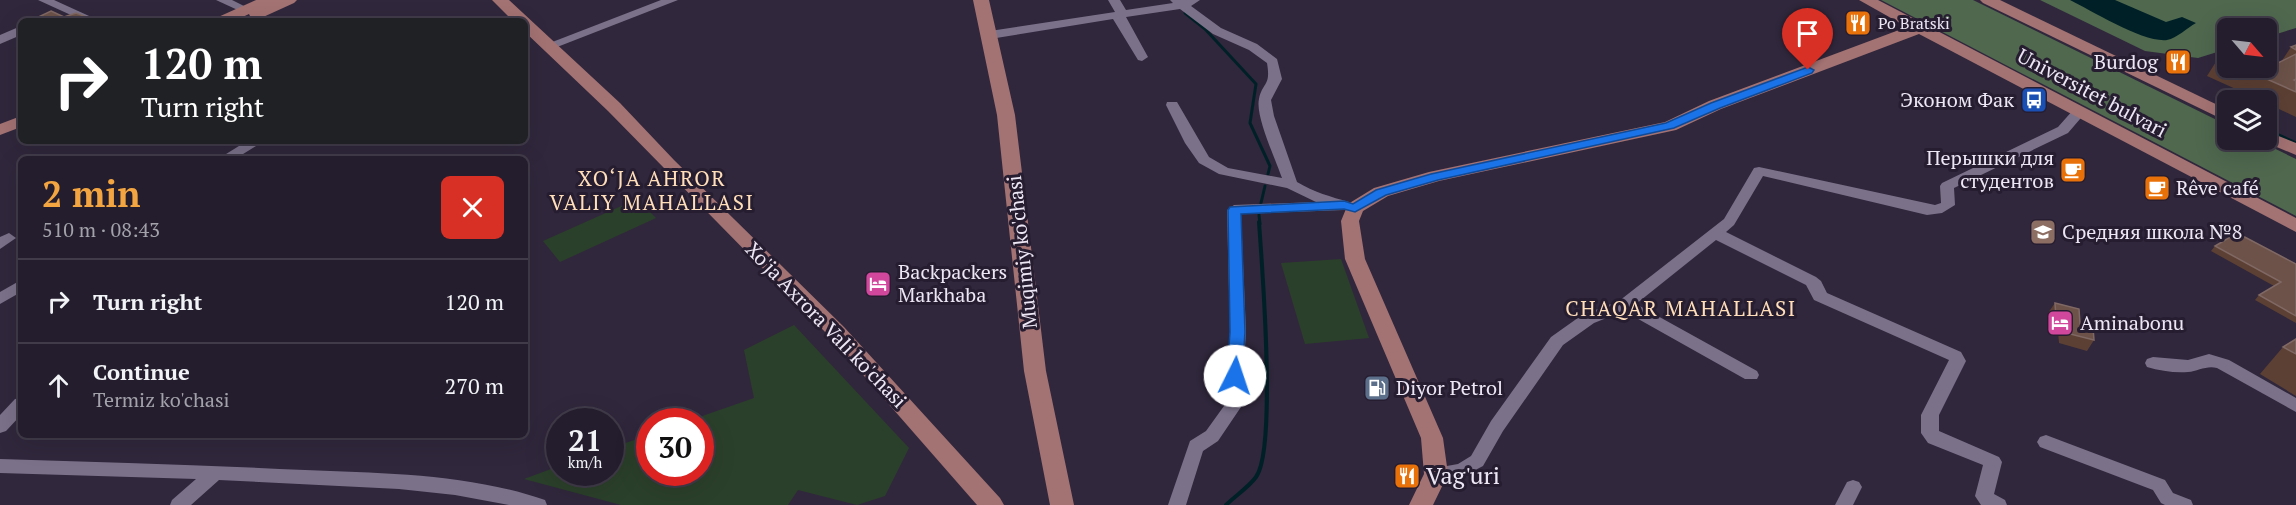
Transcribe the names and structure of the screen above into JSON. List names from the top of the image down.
{
  "streets": {
    "main road": ["Universitet bulvari", "Muqimiy ko'chasi", "Xo'ja Axrora Vali ko'chasi"]
  },
  "districts": ["XO‘JA AHROR VALIY MAHALLASI", "CHAQAR MAHALLASI"],
  "places": {
    "restaurant": ["Po Bratski", "Burdog", "Vag'uri"],
    "bus stop": ["Эконом Фак"],
    "cafe": ["Перышки для студентов", "Rêve café"],
    "school or university": ["Средняя школа №8"],
    "hotel": ["Backpackers Markhaba", "Aminabonu"],
    "fuel station": ["Diyor Petrol"]
  },
  "north": "bottom right",
  "page": {
    "turn": ["120 m", "Turn right"],
    "heading": ["2 min", "510 m · 08:43"],
    "list": [
      {
        "name": "Turn right",
        "value": "120 m"
      },
      {
        "name": "Continue",
        "note": "Termiz ko'chasi",
        "value": "270 m"
      }
    ],
    "speed": "21 km/h",
    "limit": "30"
  }
}
